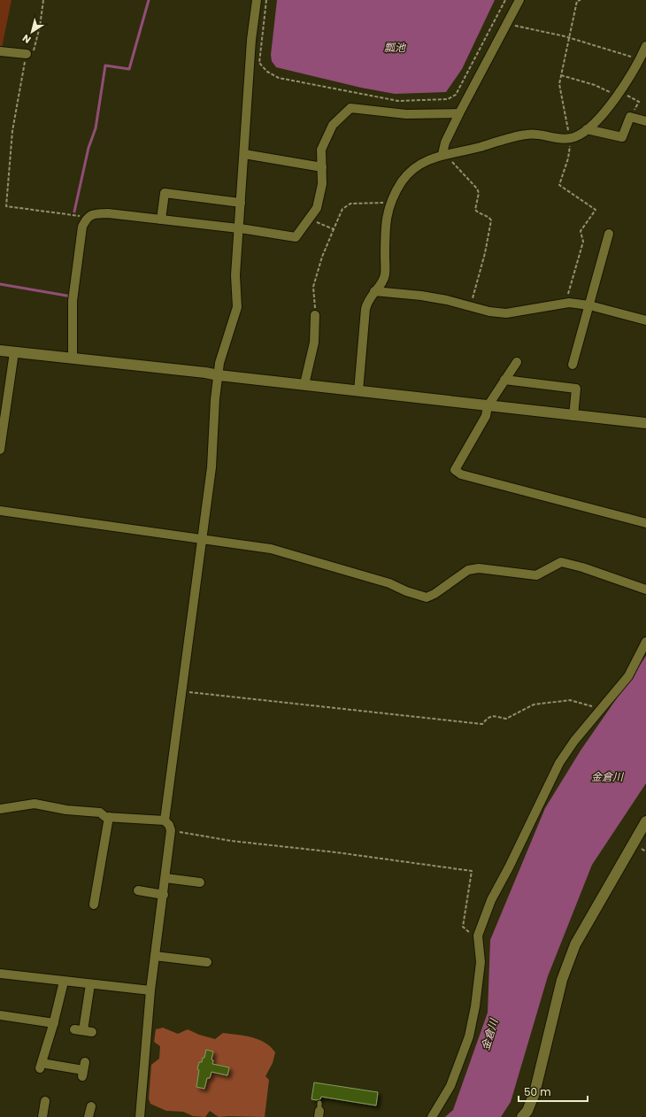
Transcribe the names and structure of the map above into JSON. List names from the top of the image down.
{
  "water": ["瓢池", "金倉川"],
  "scale_bar": "50 m",
  "north": "bottom left"
}
